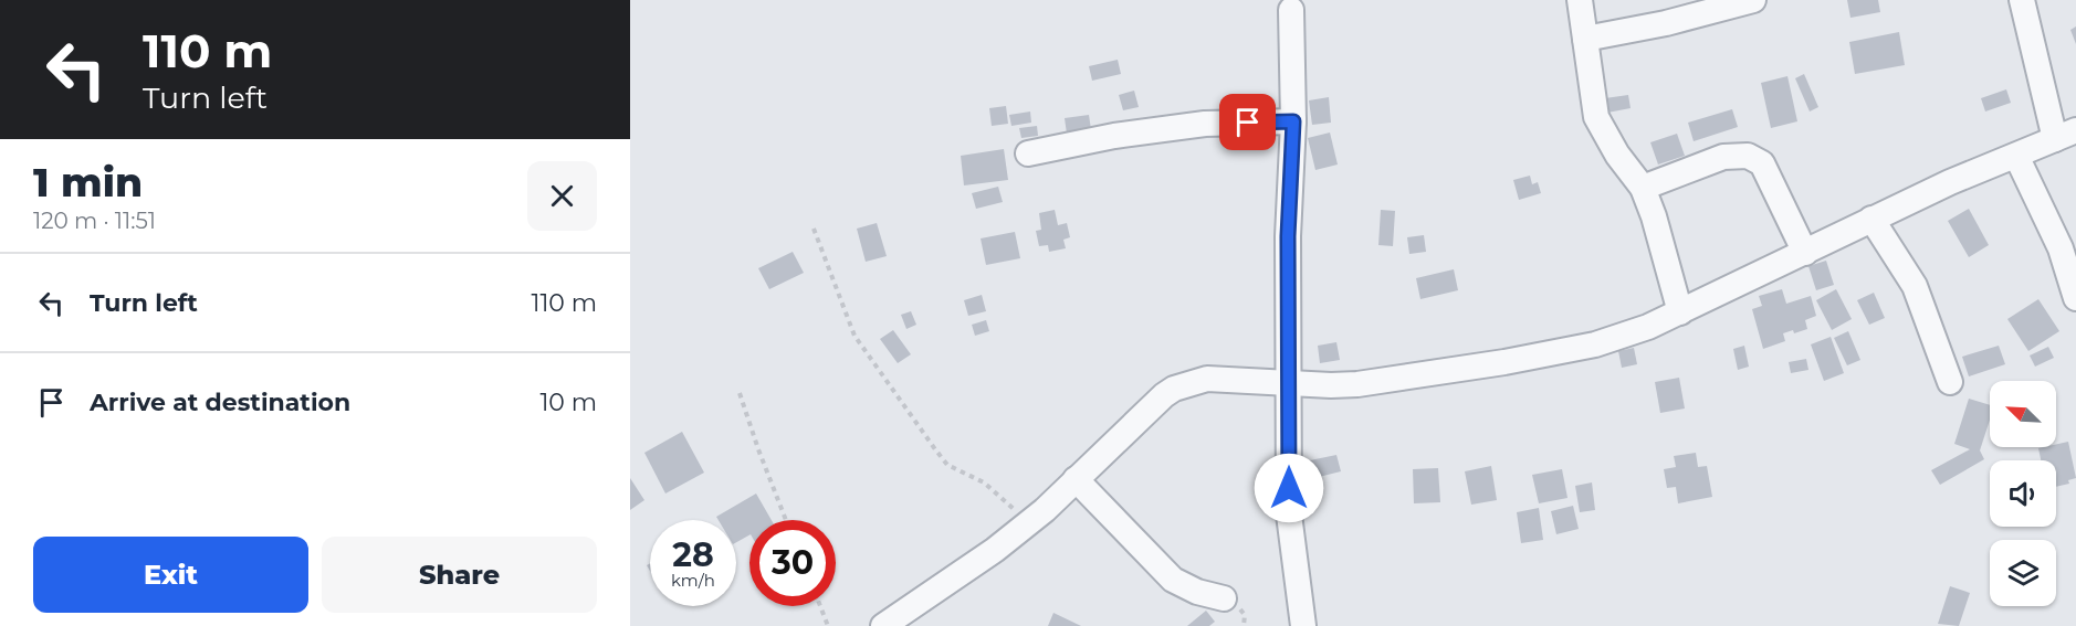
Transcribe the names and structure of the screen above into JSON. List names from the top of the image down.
{
  "north": "top left",
  "page": {
    "turn": ["110 m", "Turn left"],
    "heading": ["1 min", "120 m · 11:51"],
    "list": [
      {
        "name": "Turn left",
        "value": "110 m"
      },
      {
        "name": "Arrive at destination",
        "value": "10 m"
      }
    ],
    "speed": "28 km/h",
    "limit": "30",
    "buttons": ["Exit", "Share"]
  }
}
